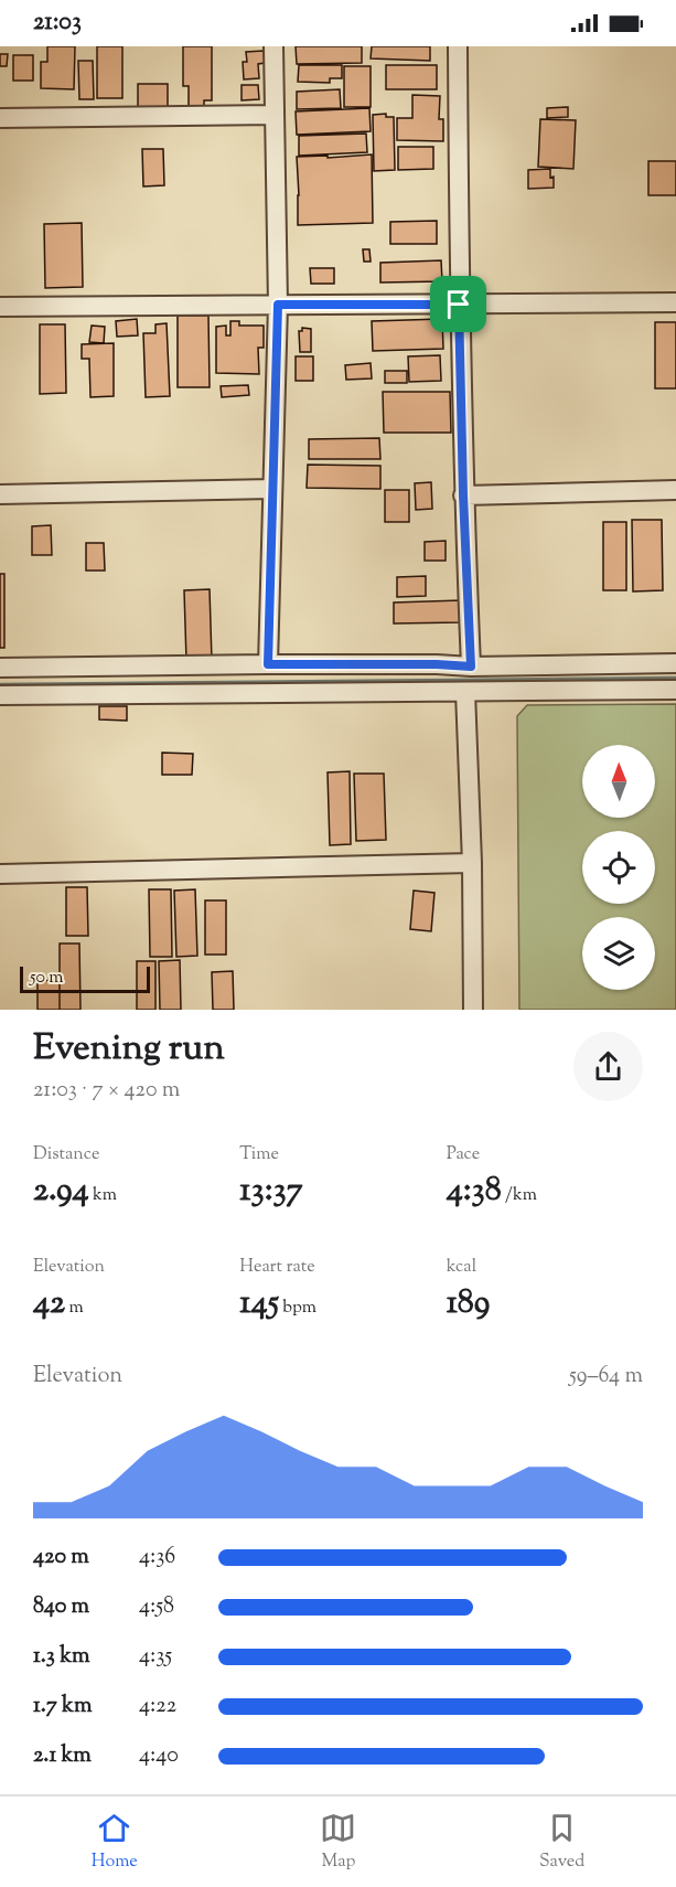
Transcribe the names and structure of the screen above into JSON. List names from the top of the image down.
{
  "scale_bar": "50 m",
  "north": "top",
  "page": {
    "status": "21:03",
    "scale": "50 m",
    "heading": ["Evening run", "21:03 · 7 × 420 m"],
    "stats": [
      ["Distance", "2.94 km"],
      ["Time", "13:37"],
      ["Pace", "4:38 /km"],
      ["Elevation", "42 m"],
      ["Heart rate", "145 bpm"],
      ["kcal", "189"]
    ],
    "chart": ["Elevation", "59–64 m"],
    "list": [
      {
        "name": "420 m",
        "note": "4:36"
      },
      {
        "name": "840 m",
        "note": "4:58"
      },
      {
        "name": "1.3 km",
        "note": "4:35"
      },
      {
        "name": "1.7 km",
        "note": "4:22"
      },
      {
        "name": "2.1 km",
        "note": "4:40"
      }
    ],
    "tabs": ["Home", "Map", "Saved"]
  }
}
